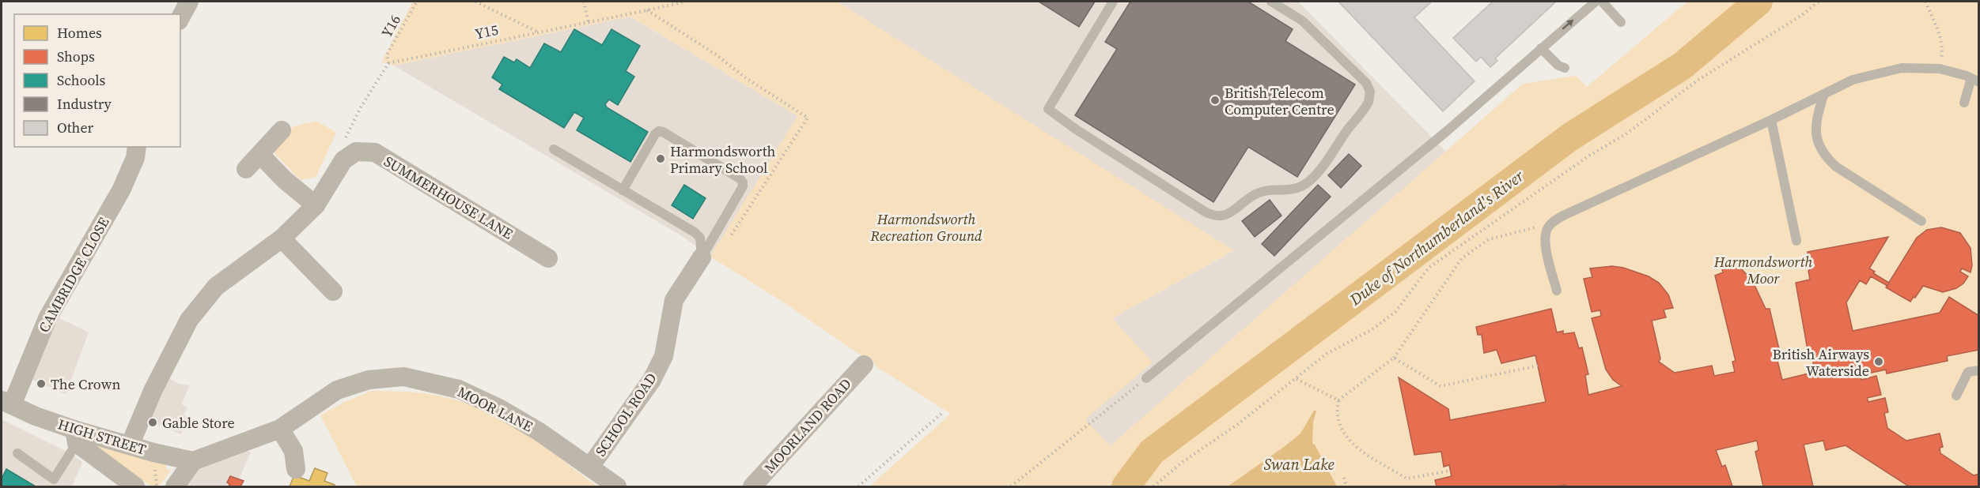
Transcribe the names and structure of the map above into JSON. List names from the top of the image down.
{
  "streets": {
    "street": [
      "SUMMERHOUSE LANE",
      "CAMBRIDGE CLOSE",
      "MOOR LANE",
      "SCHOOL ROAD",
      "MOORLAND ROAD",
      "HIGH STREET"
    ],
    "path": ["Y16", "Y15"]
  },
  "crossings": [
    ["Y16", "Y15"],
    ["Y16", "SUMMERHOUSE LANE"],
    ["CAMBRIDGE CLOSE", "HIGH STREET"],
    ["MOOR LANE", "SCHOOL ROAD"],
    ["MOOR LANE", "HIGH STREET"]
  ],
  "water": ["Duke of Northumberland's River", "Swan Lake"],
  "parks": ["Harmondsworth Recreation Ground", "Harmondsworth Moor"],
  "places": [
    "British Telecom Computer Centre",
    "Harmondsworth Primary School",
    "British Airways Waterside",
    "The Crown",
    "Gable Store"
  ],
  "legend": [
    "Homes",
    "Shops",
    "Schools",
    "Industry",
    "Other"
  ]
}
